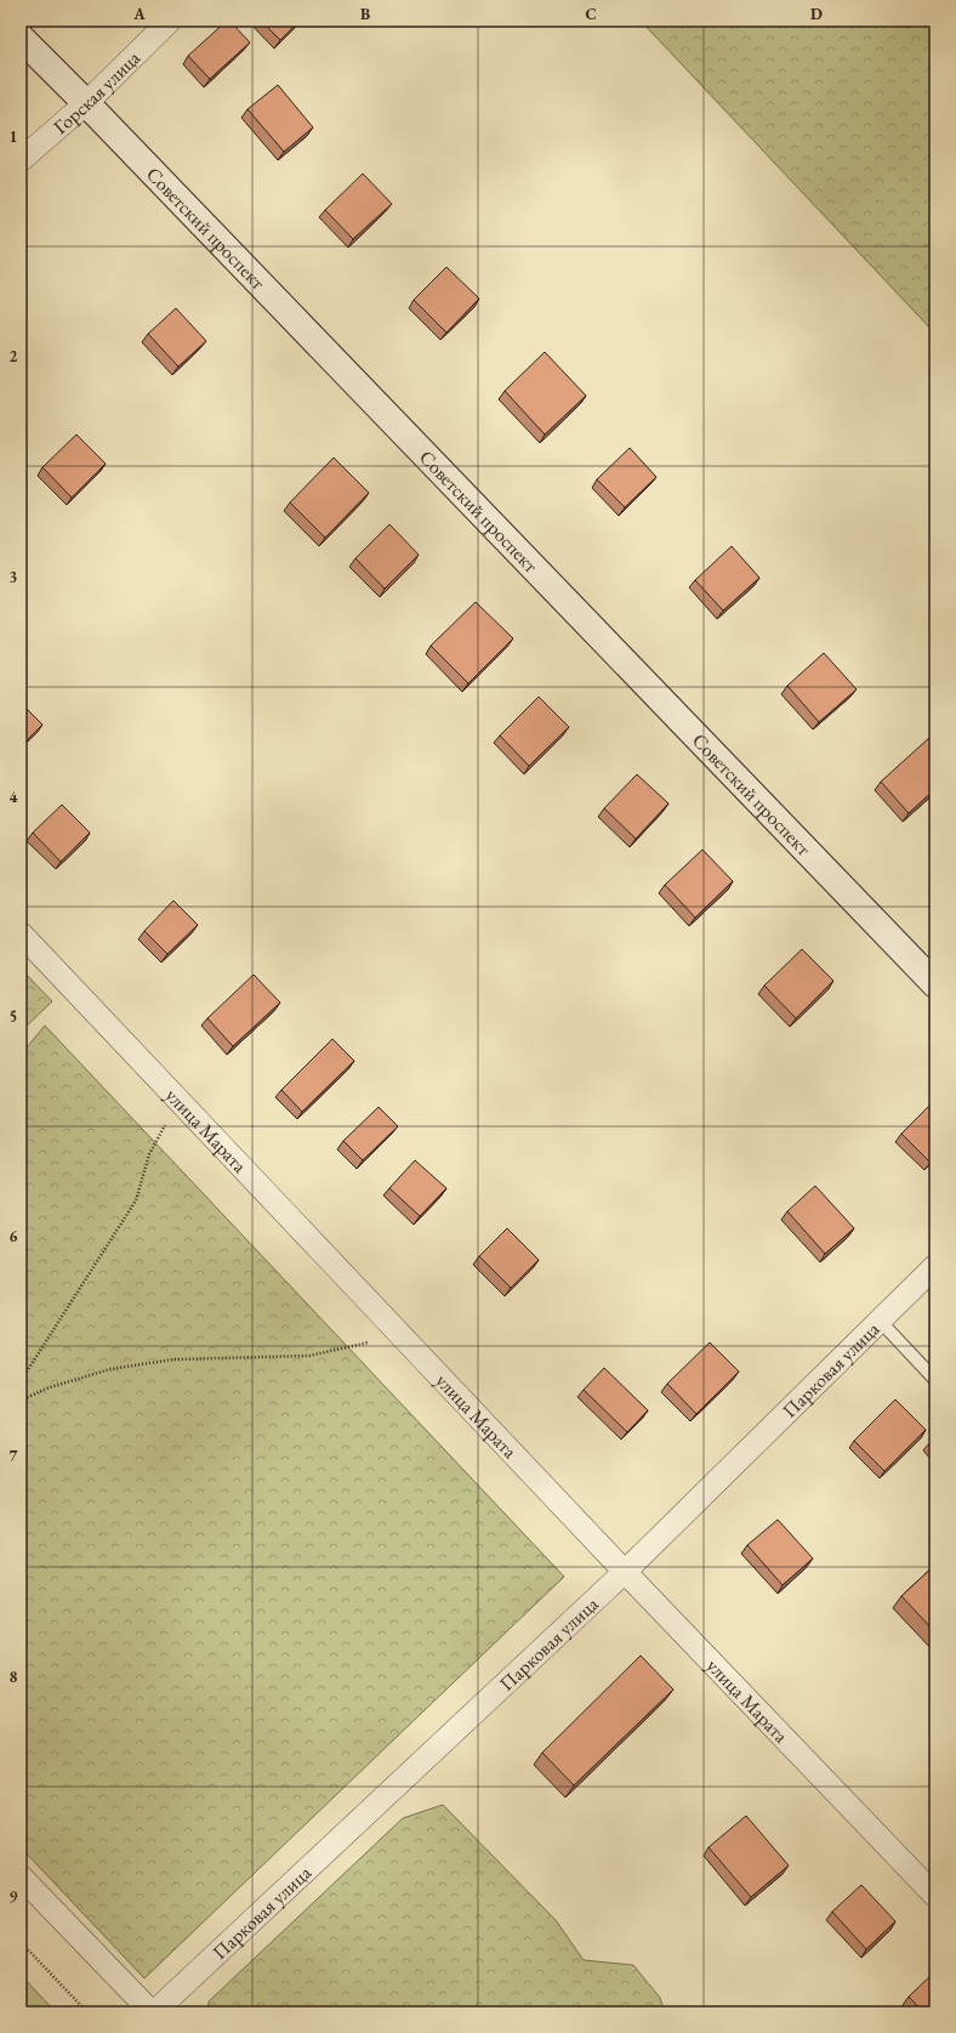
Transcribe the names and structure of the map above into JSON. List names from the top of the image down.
{
  "streets": {
    "street": [
      "Горская улица",
      "Советский проспект",
      "улица Марата",
      "Парковая улица"
    ]
  },
  "crossings": [
    ["Горская улица", "Советский проспект"],
    ["улица Марата", "Парковая улица"]
  ],
  "grid": {
    "columns": [
      "A",
      "B",
      "C",
      "D"
    ],
    "rows": [
      "1",
      "2",
      "3",
      "4",
      "5",
      "6",
      "7",
      "8",
      "9"
    ]
  }
}
